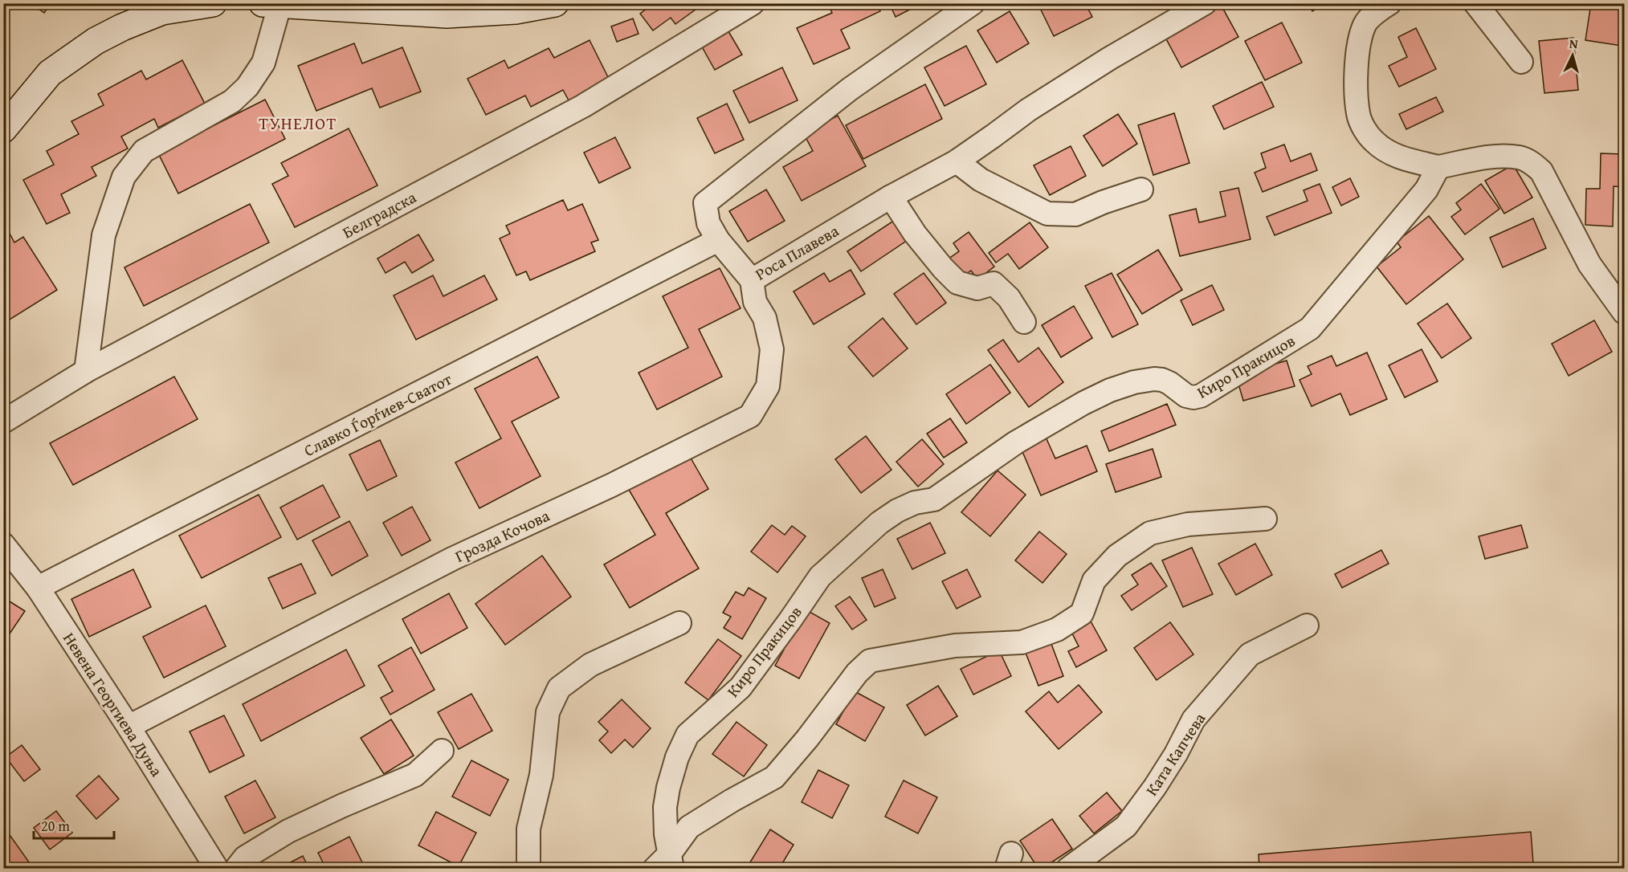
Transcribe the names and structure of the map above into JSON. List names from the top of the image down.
{
  "streets": {
    "street": [
      "Белградска",
      "Роса Плавева",
      "Киро Пракицов",
      "Славко Ѓорѓиев-Сватот",
      "Грозда Кочова",
      "Невена Георгиева Дуња",
      "Ката Капчева"
    ]
  },
  "crossings": [
    ["Роса Плавева", "Славко Ѓорѓиев-Сватот"],
    ["Роса Плавева", "Грозда Кочова"],
    ["Славко Ѓорѓиев-Сватот", "Невена Георгиева Дуња"],
    ["Грозда Кочова", "Невена Георгиева Дуња"]
  ],
  "districts": ["ТУНЕЛОТ"],
  "scale_bar": "20 m",
  "north": "top"
}
